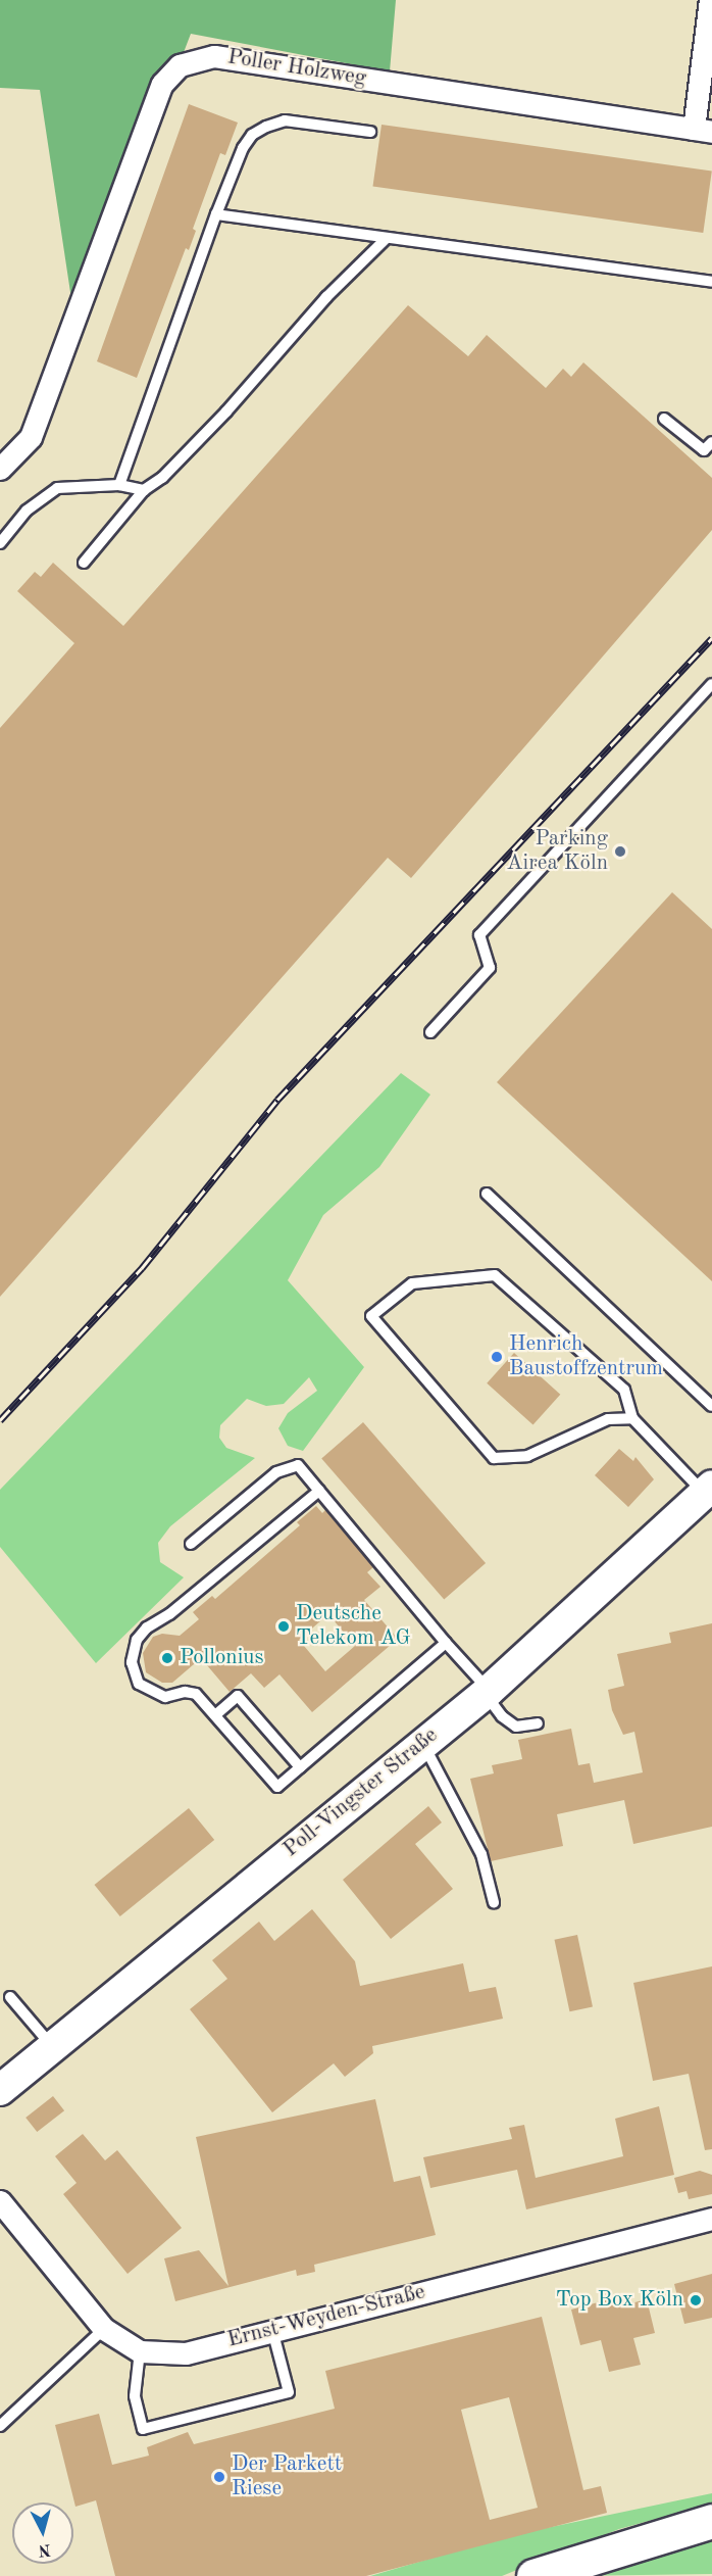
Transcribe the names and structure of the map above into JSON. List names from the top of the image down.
{
  "streets": {
    "street": ["Poller Holzweg", "Poll-Vingster Straße", "Ernst-Weyden-Straße"]
  },
  "places": [
    "Parking Airea Köln",
    "Henrich Baustoffzentrum",
    "Deutsche Telekom AG",
    "Pollonius",
    "Top Box Köln",
    "Der Parkett Riese"
  ],
  "north": "bottom"
}
